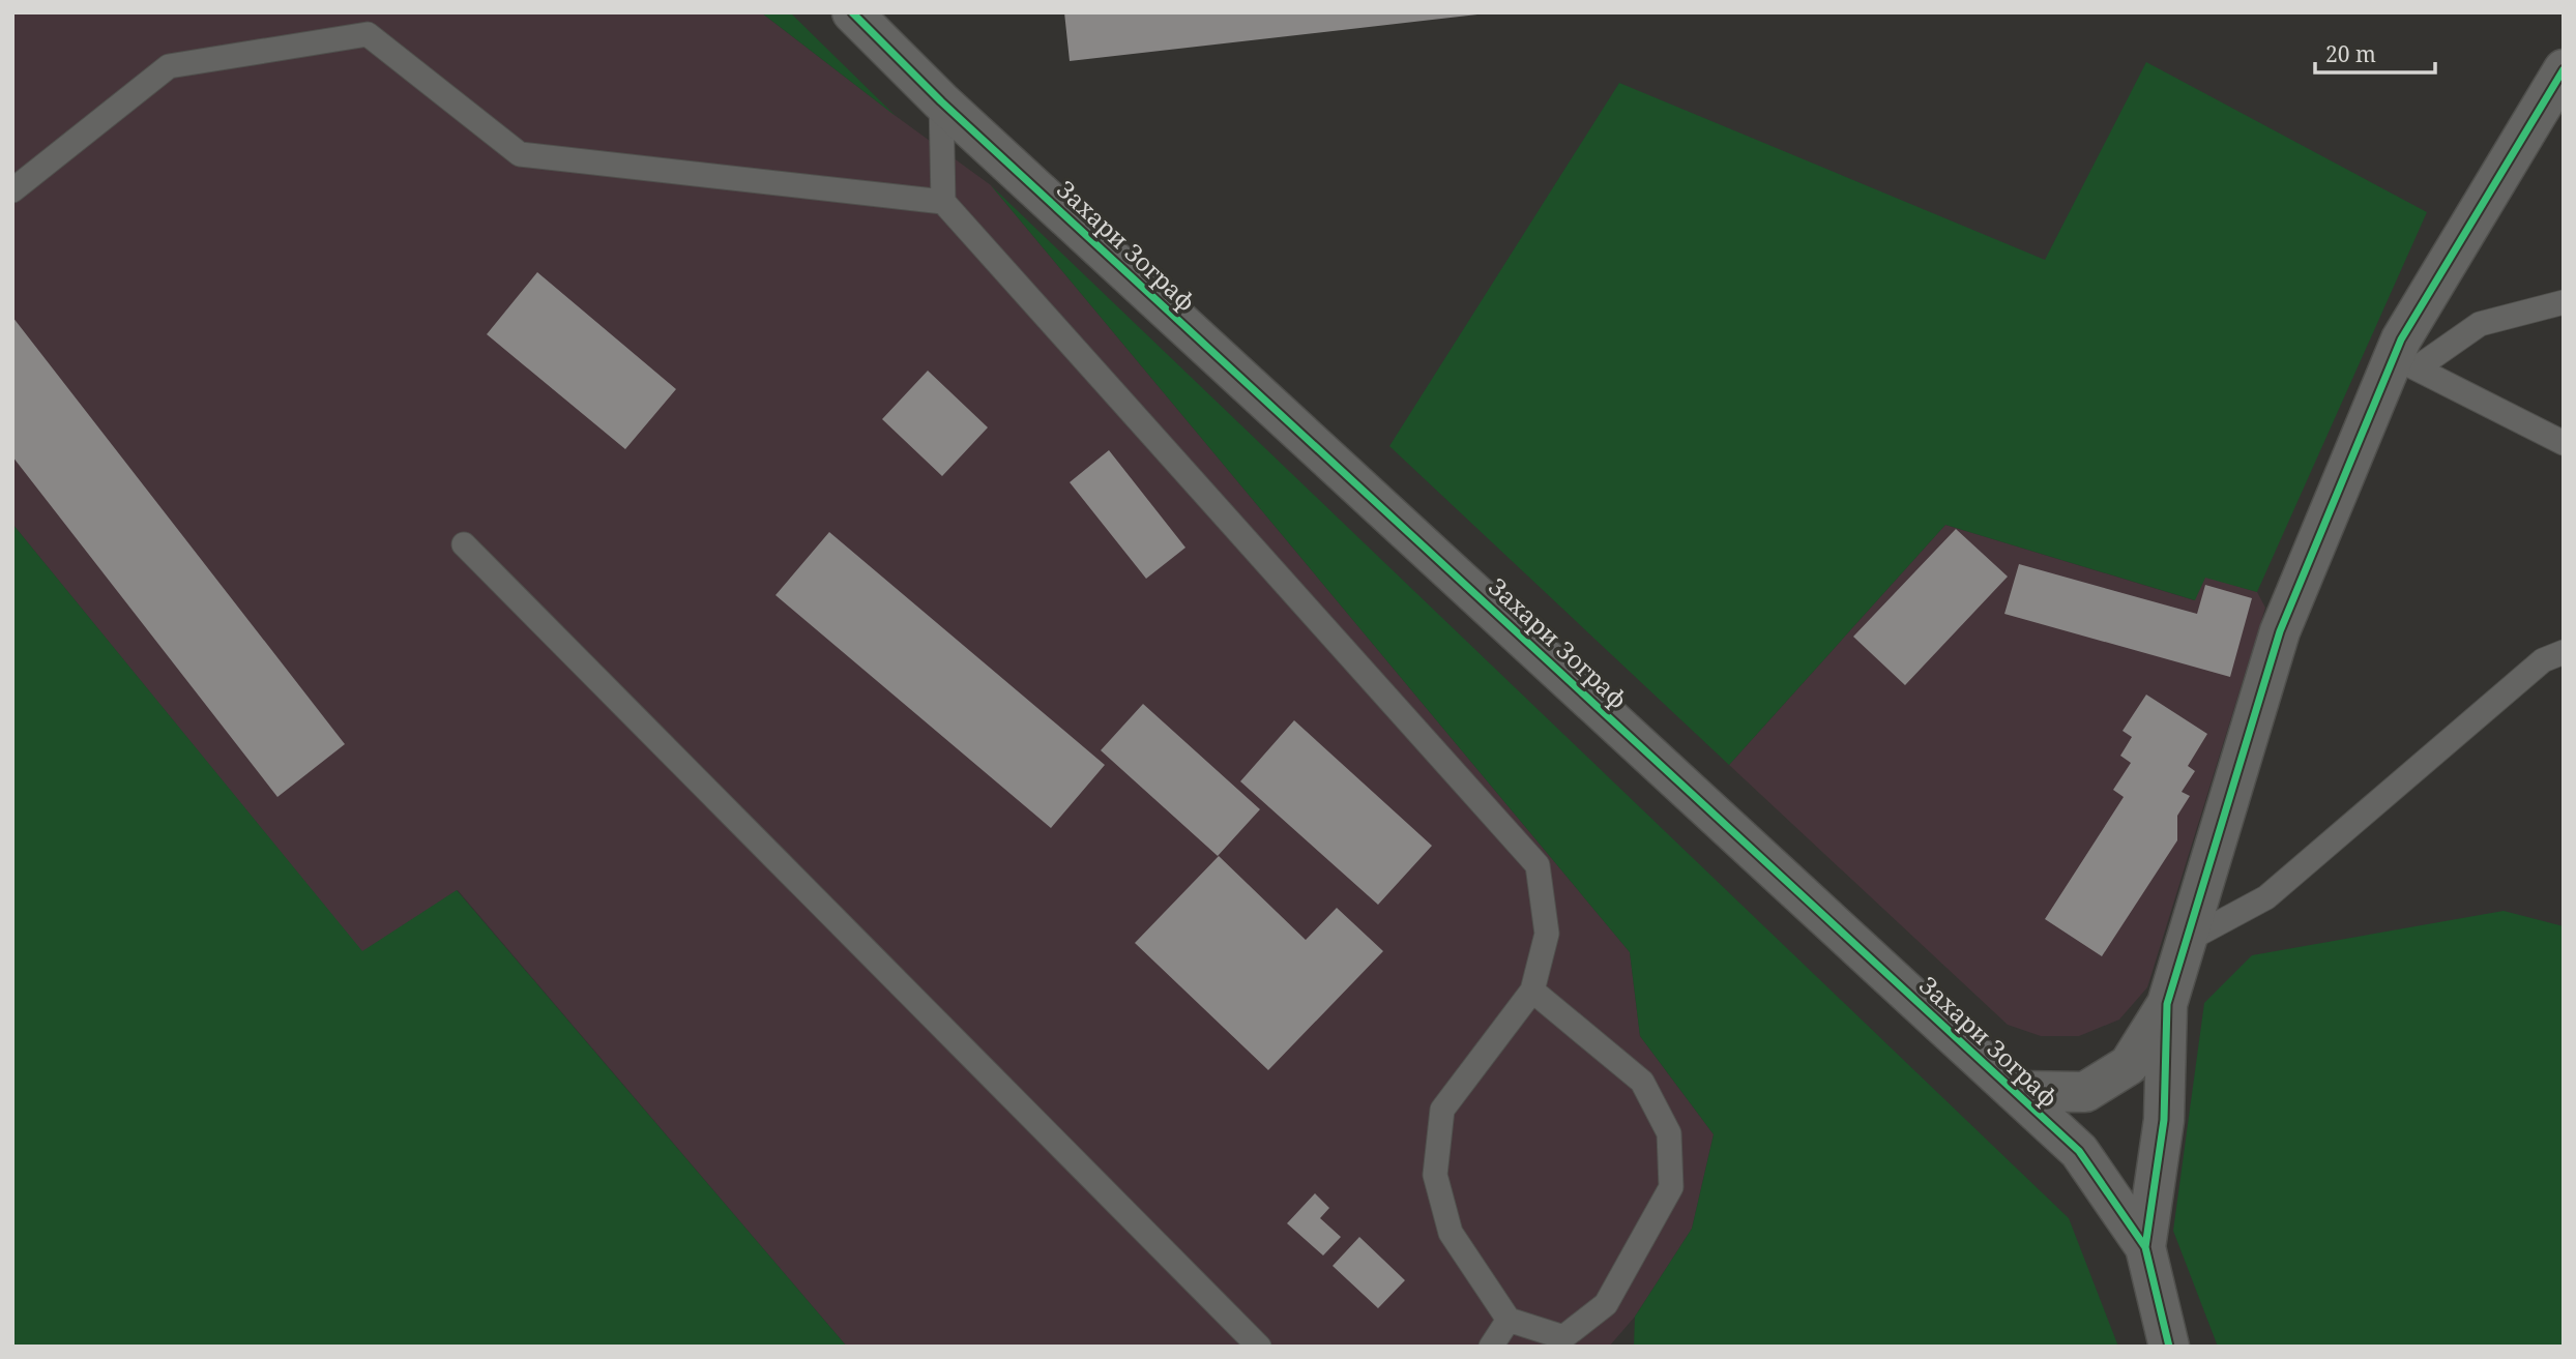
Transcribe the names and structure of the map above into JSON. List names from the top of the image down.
{
  "streets": {
    "street": ["Захари Зограф"]
  },
  "scale_bar": "20 m"
}
